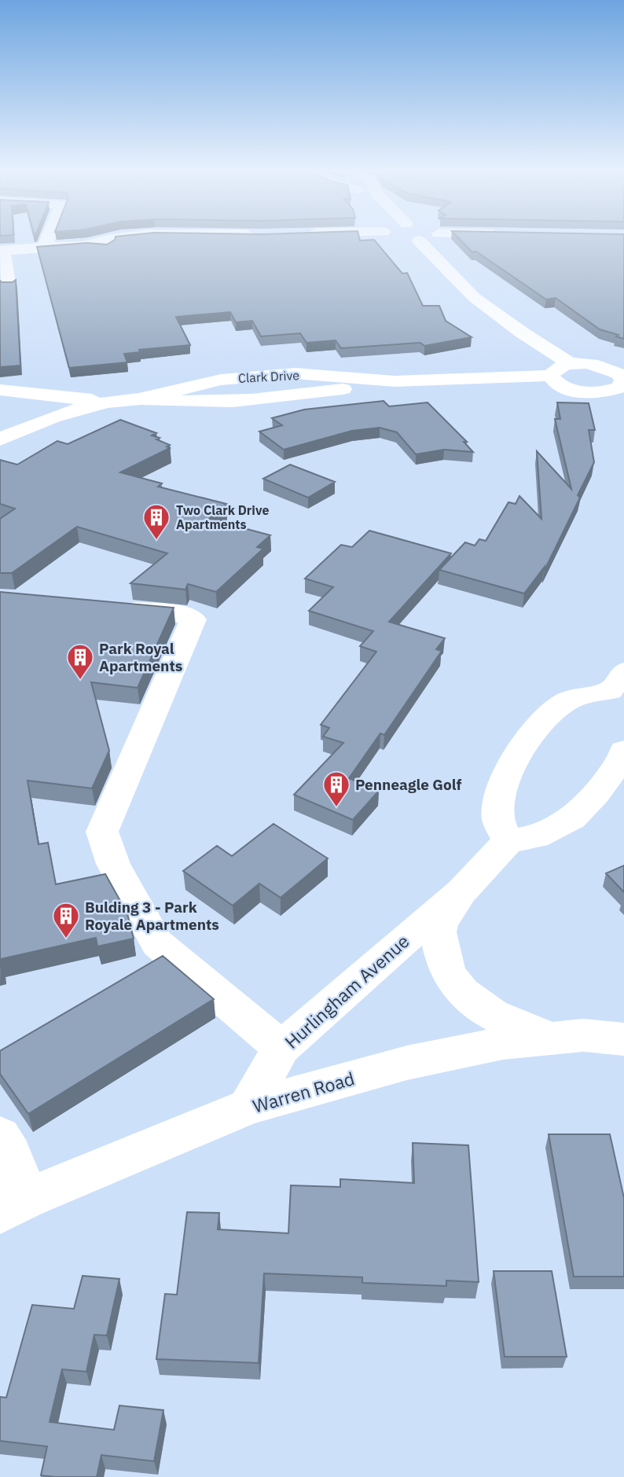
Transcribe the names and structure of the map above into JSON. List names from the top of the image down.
{
  "streets": {
    "street": ["Clark Drive", "Hurlingham Avenue", "Warren Road"]
  },
  "crossings": [
    ["Hurlingham Avenue", "Warren Road"]
  ],
  "places": {
    "building": [
      "Two Clark Drive Apartments",
      "Park Royal Apartments",
      "Penneagle Golf",
      "Bulding 3 - Park Royale Apartments"
    ]
  }
}
